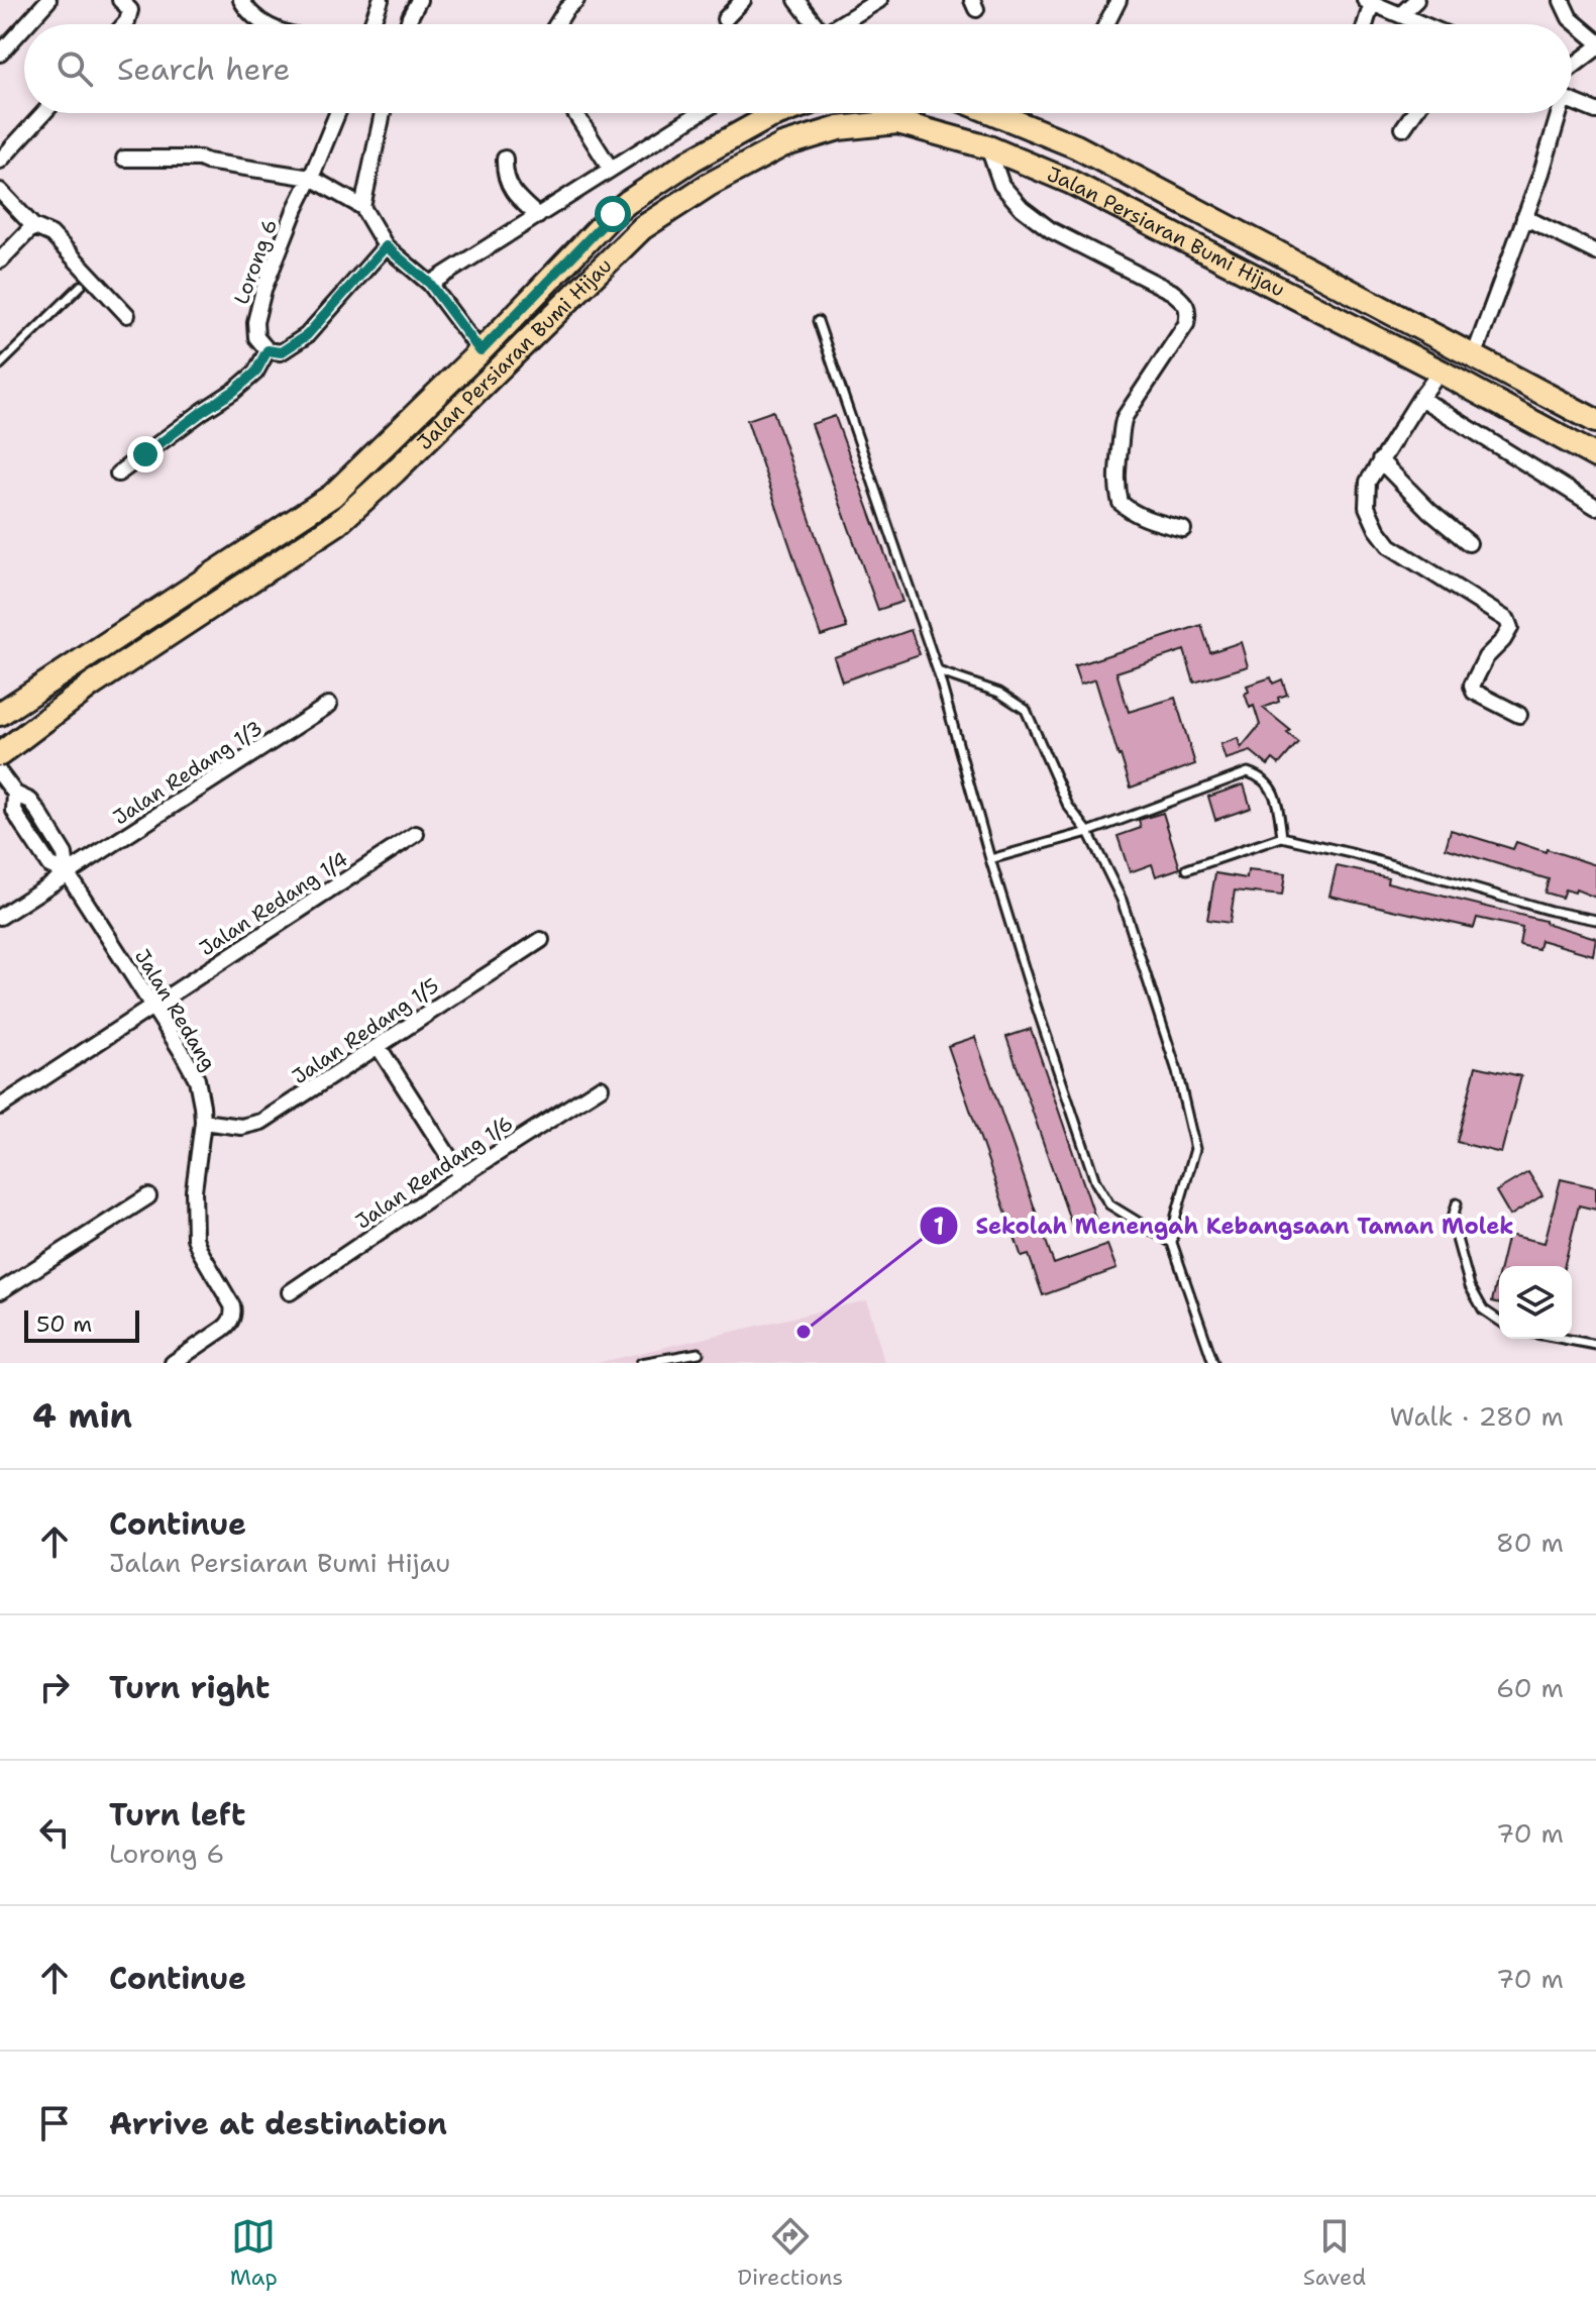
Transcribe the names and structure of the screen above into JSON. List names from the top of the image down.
{
  "streets": {
    "main road": ["Jalan Persiaran Bumi Hijau"],
    "street": [
      "Lorong 6",
      "Jalan Redang 1/3",
      "Jalan Redang 1/4",
      "Jalan Redang",
      "Jalan Redang 1/5",
      "Jalan Rendang 1/6"
    ]
  },
  "crossings": [
    ["Jalan Redang 1/3", "Jalan Redang"],
    ["Jalan Redang 1/4", "Jalan Redang"],
    ["Jalan Redang", "Jalan Redang 1/5"]
  ],
  "places": ["Sekolah Menengah Kebangsaan Taman Molek"],
  "scale_bar": "50 m",
  "page": {
    "search": "Search here",
    "scale": "50 m",
    "heading": ["4 min", "Walk · 280 m"],
    "list": [
      ["Continue", "Jalan Persiaran Bumi Hijau", "80 m"],
      ["Turn right", "60 m"],
      ["Turn left", "Lorong 6", "70 m"],
      ["Continue", "70 m"],
      "Arrive at destination"
    ],
    "nav": ["Map", "Directions", "Saved"]
  }
}
